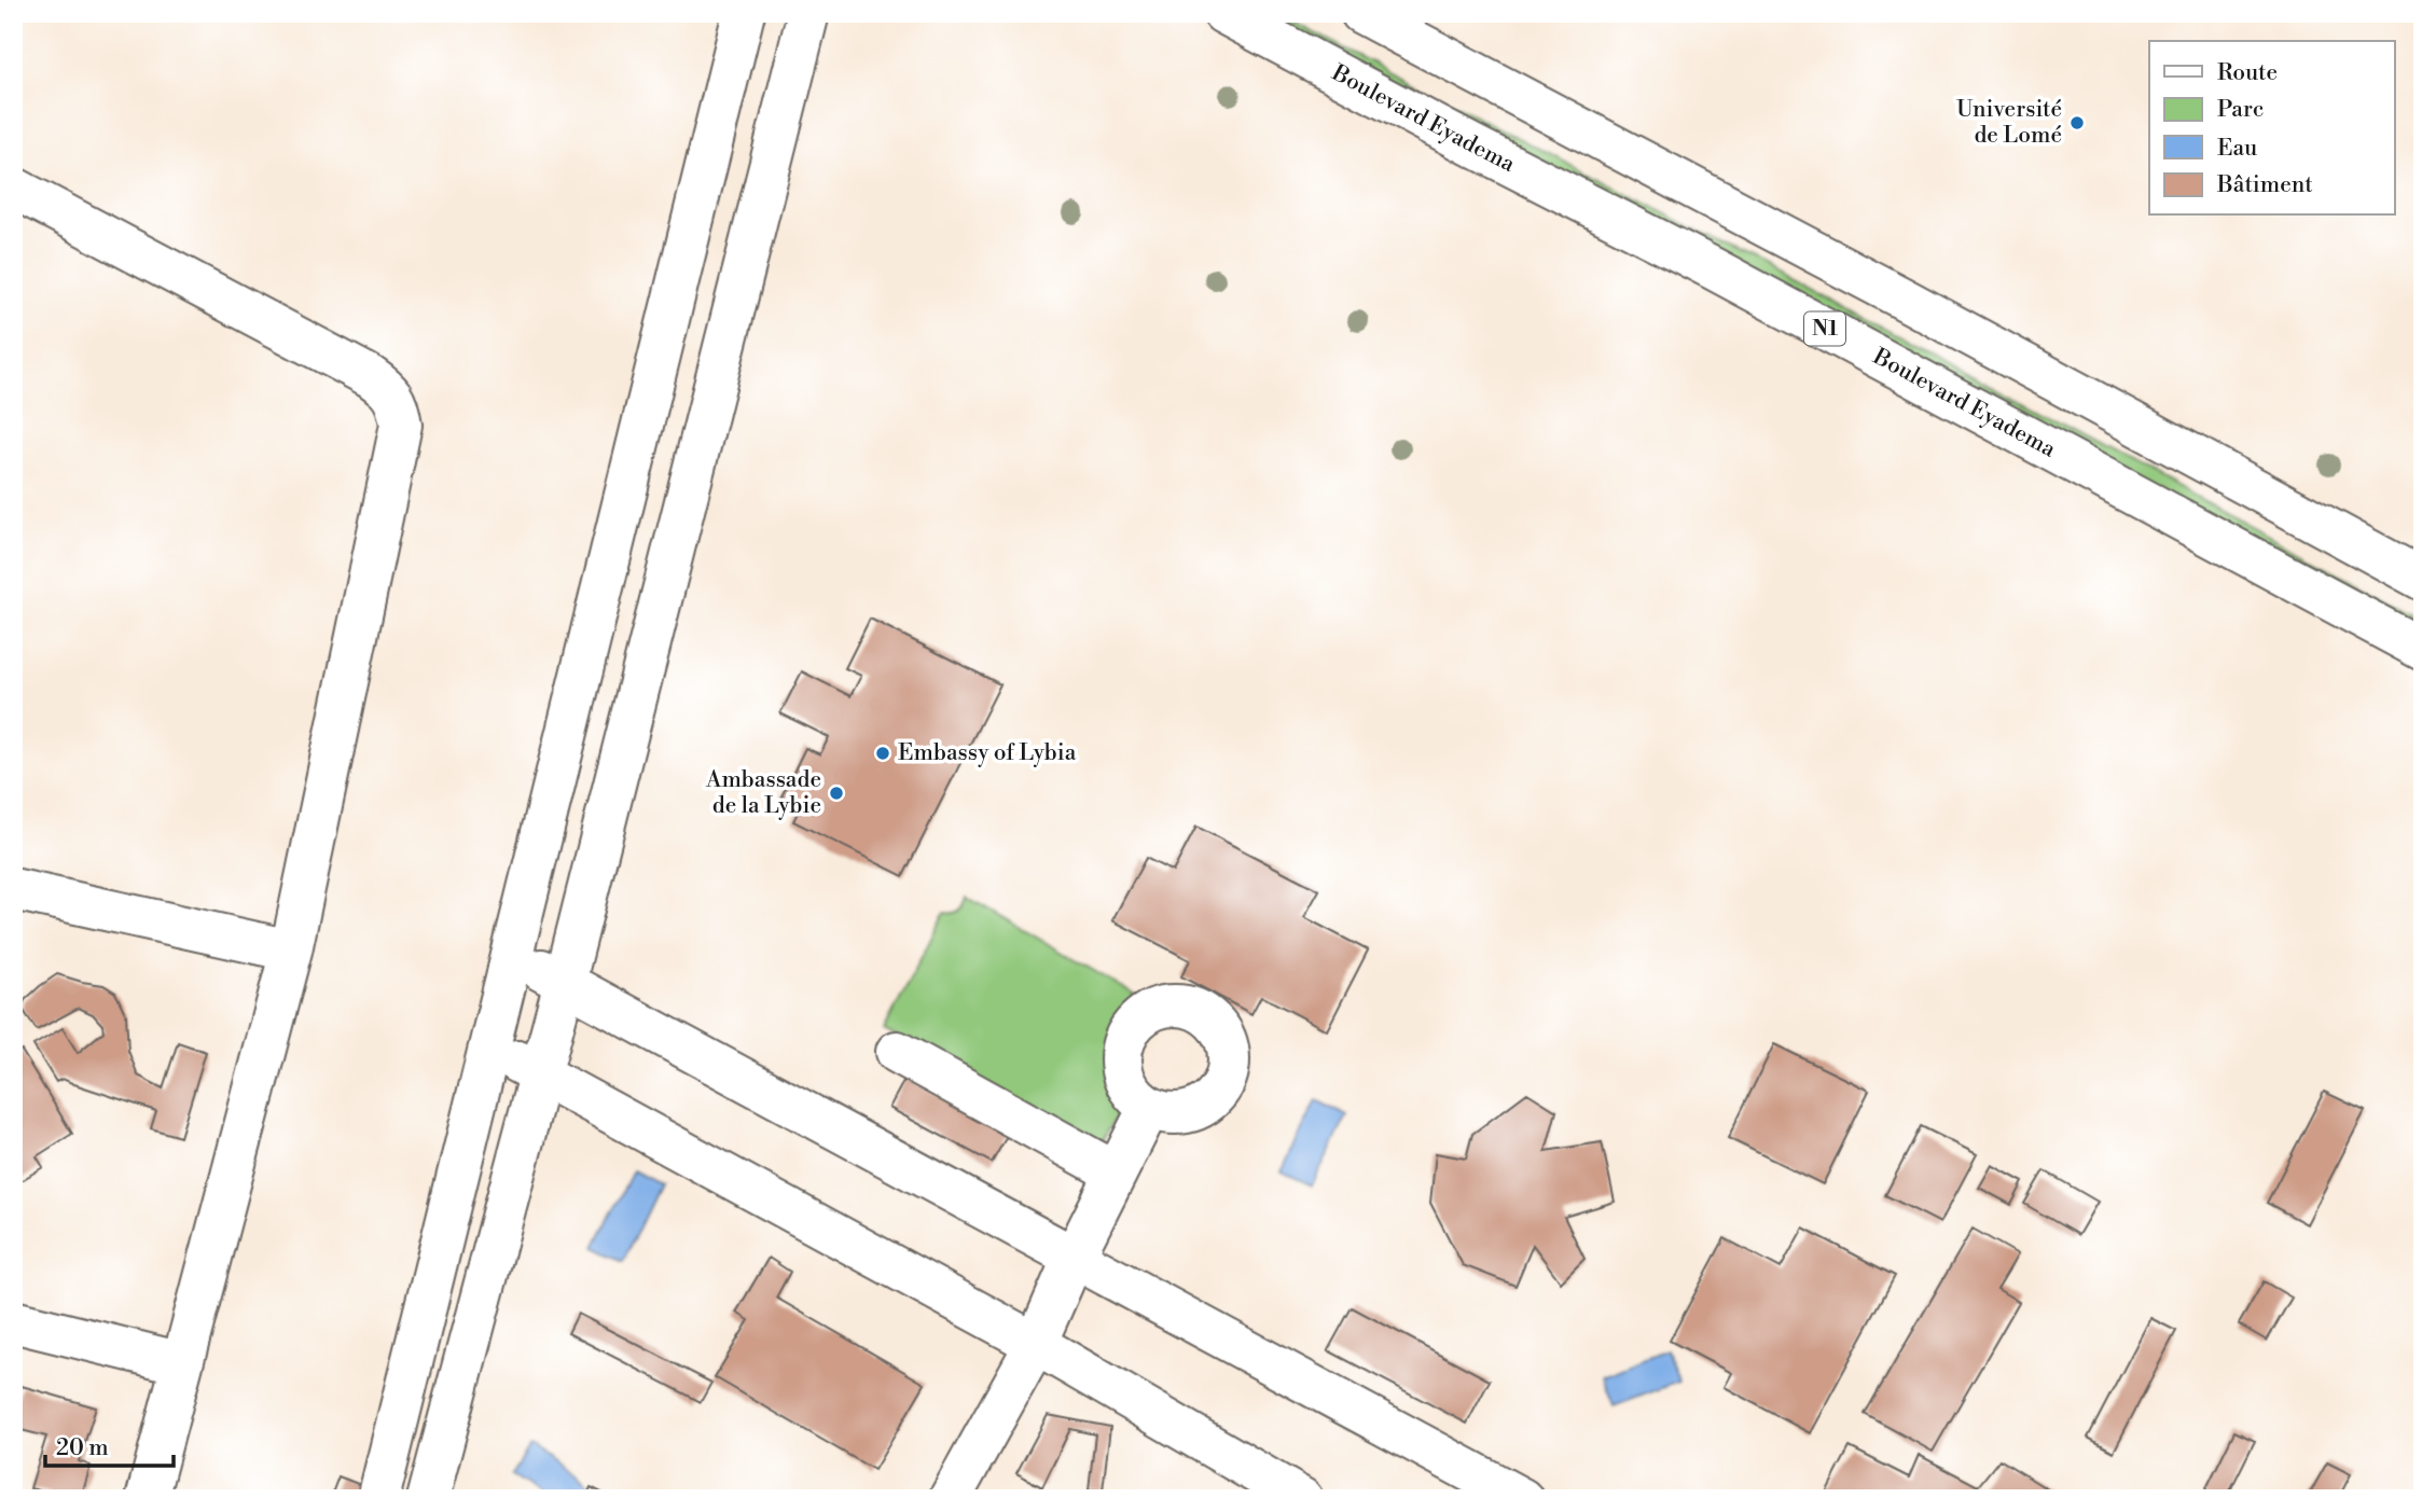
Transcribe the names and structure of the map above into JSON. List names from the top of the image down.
{
  "streets": {
    "main road": ["Boulevard Eyadema", "N1"]
  },
  "places": ["Université de Lomé", "Embassy of Lybia", "Ambassade de la Lybie"],
  "legend": [
    "Route",
    "Parc",
    "Eau",
    "Bâtiment"
  ],
  "scale_bar": "20 m"
}
